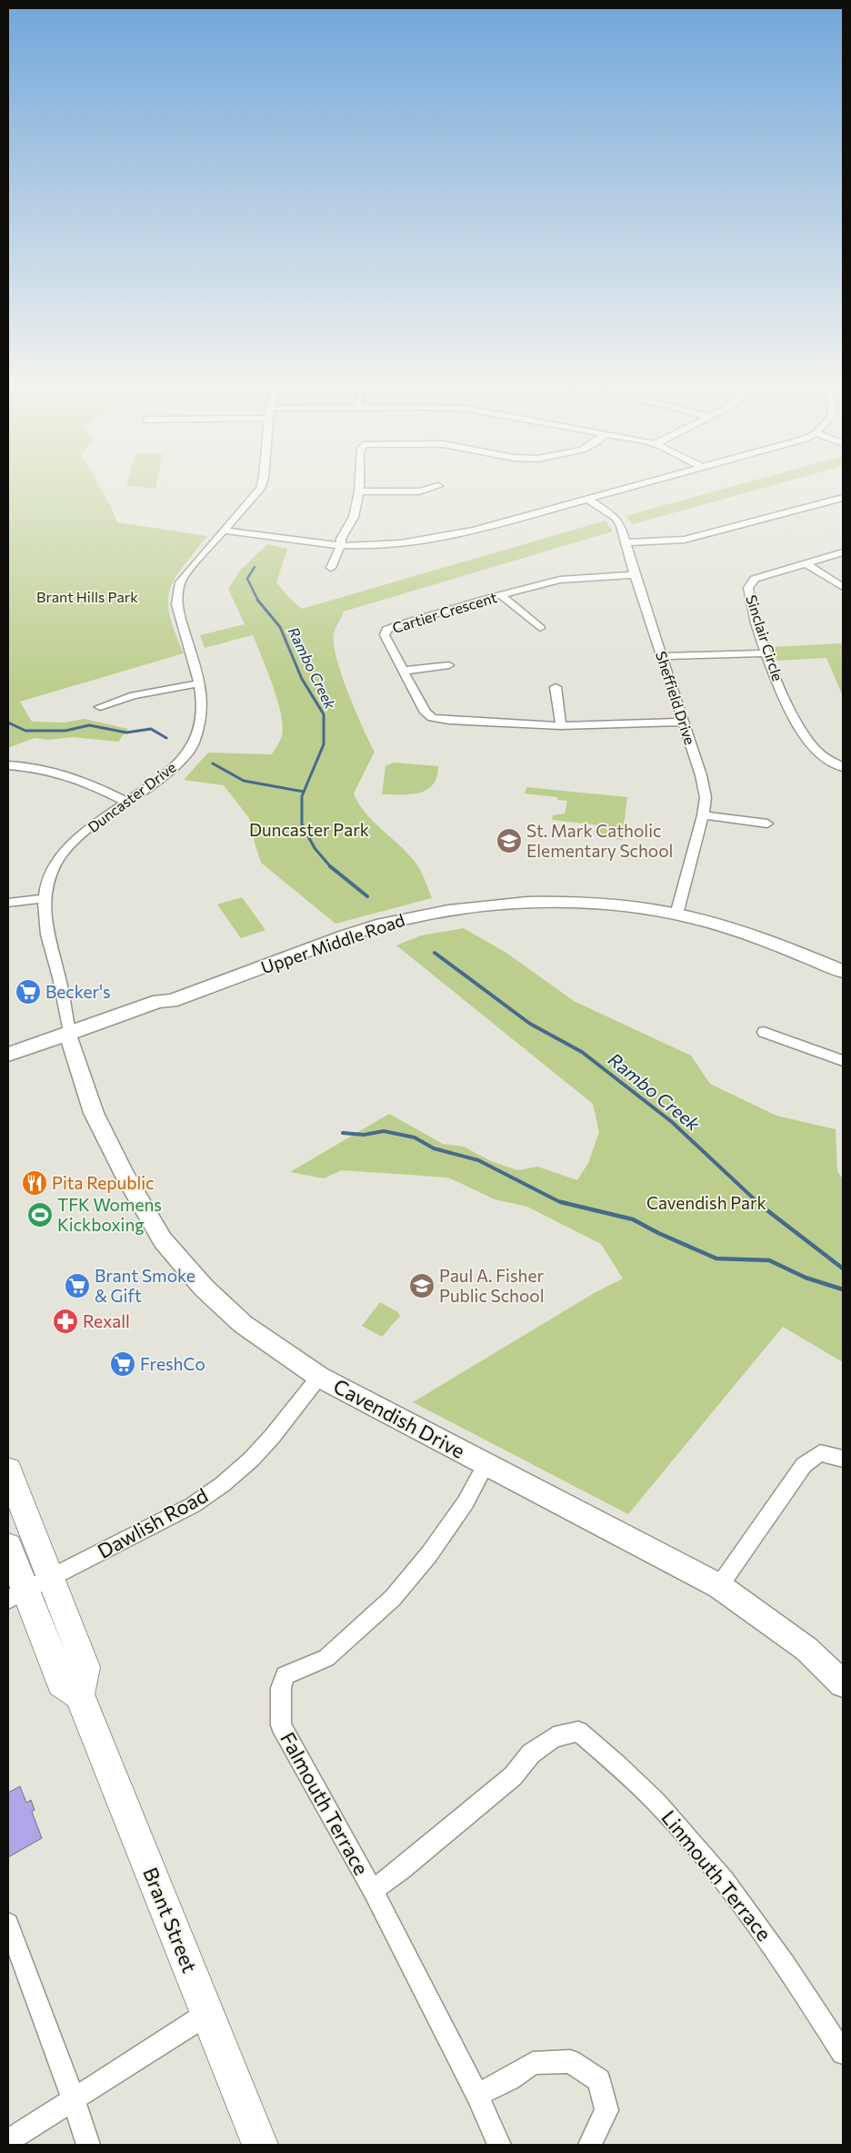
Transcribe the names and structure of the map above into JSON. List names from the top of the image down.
{
  "streets": {
    "main road": ["Upper Middle Road", "Cavendish Drive", "Brant Street"],
    "street": [
      "Cartier Crescent",
      "Sinclair Circle",
      "Sheffield Drive",
      "Duncaster Drive",
      "Dawlish Road",
      "Falmouth Terrace",
      "Linmouth Terrace"
    ]
  },
  "crossings": [
    ["Cartier Crescent", "Sheffield Drive"],
    ["Sheffield Drive", "Upper Middle Road"],
    ["Duncaster Drive", "Upper Middle Road"],
    ["Duncaster Drive", "Cavendish Drive"],
    ["Upper Middle Road", "Cavendish Drive"],
    ["Cavendish Drive", "Dawlish Road"],
    ["Cavendish Drive", "Falmouth Terrace"],
    ["Falmouth Terrace", "Linmouth Terrace"]
  ],
  "water": ["Rambo Creek"],
  "parks": ["Brant Hills Park", "Duncaster Park", "Cavendish Park"],
  "places": {
    "school or university": ["St. Mark Catholic Elementary School", "Paul A. Fisher Public School"],
    "supermarket": ["Becker's", "Brant Smoke & Gift", "FreshCo"],
    "restaurant": ["Pita Republic"],
    "sports": ["TFK Womens Kickboxing"],
    "pharmacy": ["Rexall"]
  }
}
